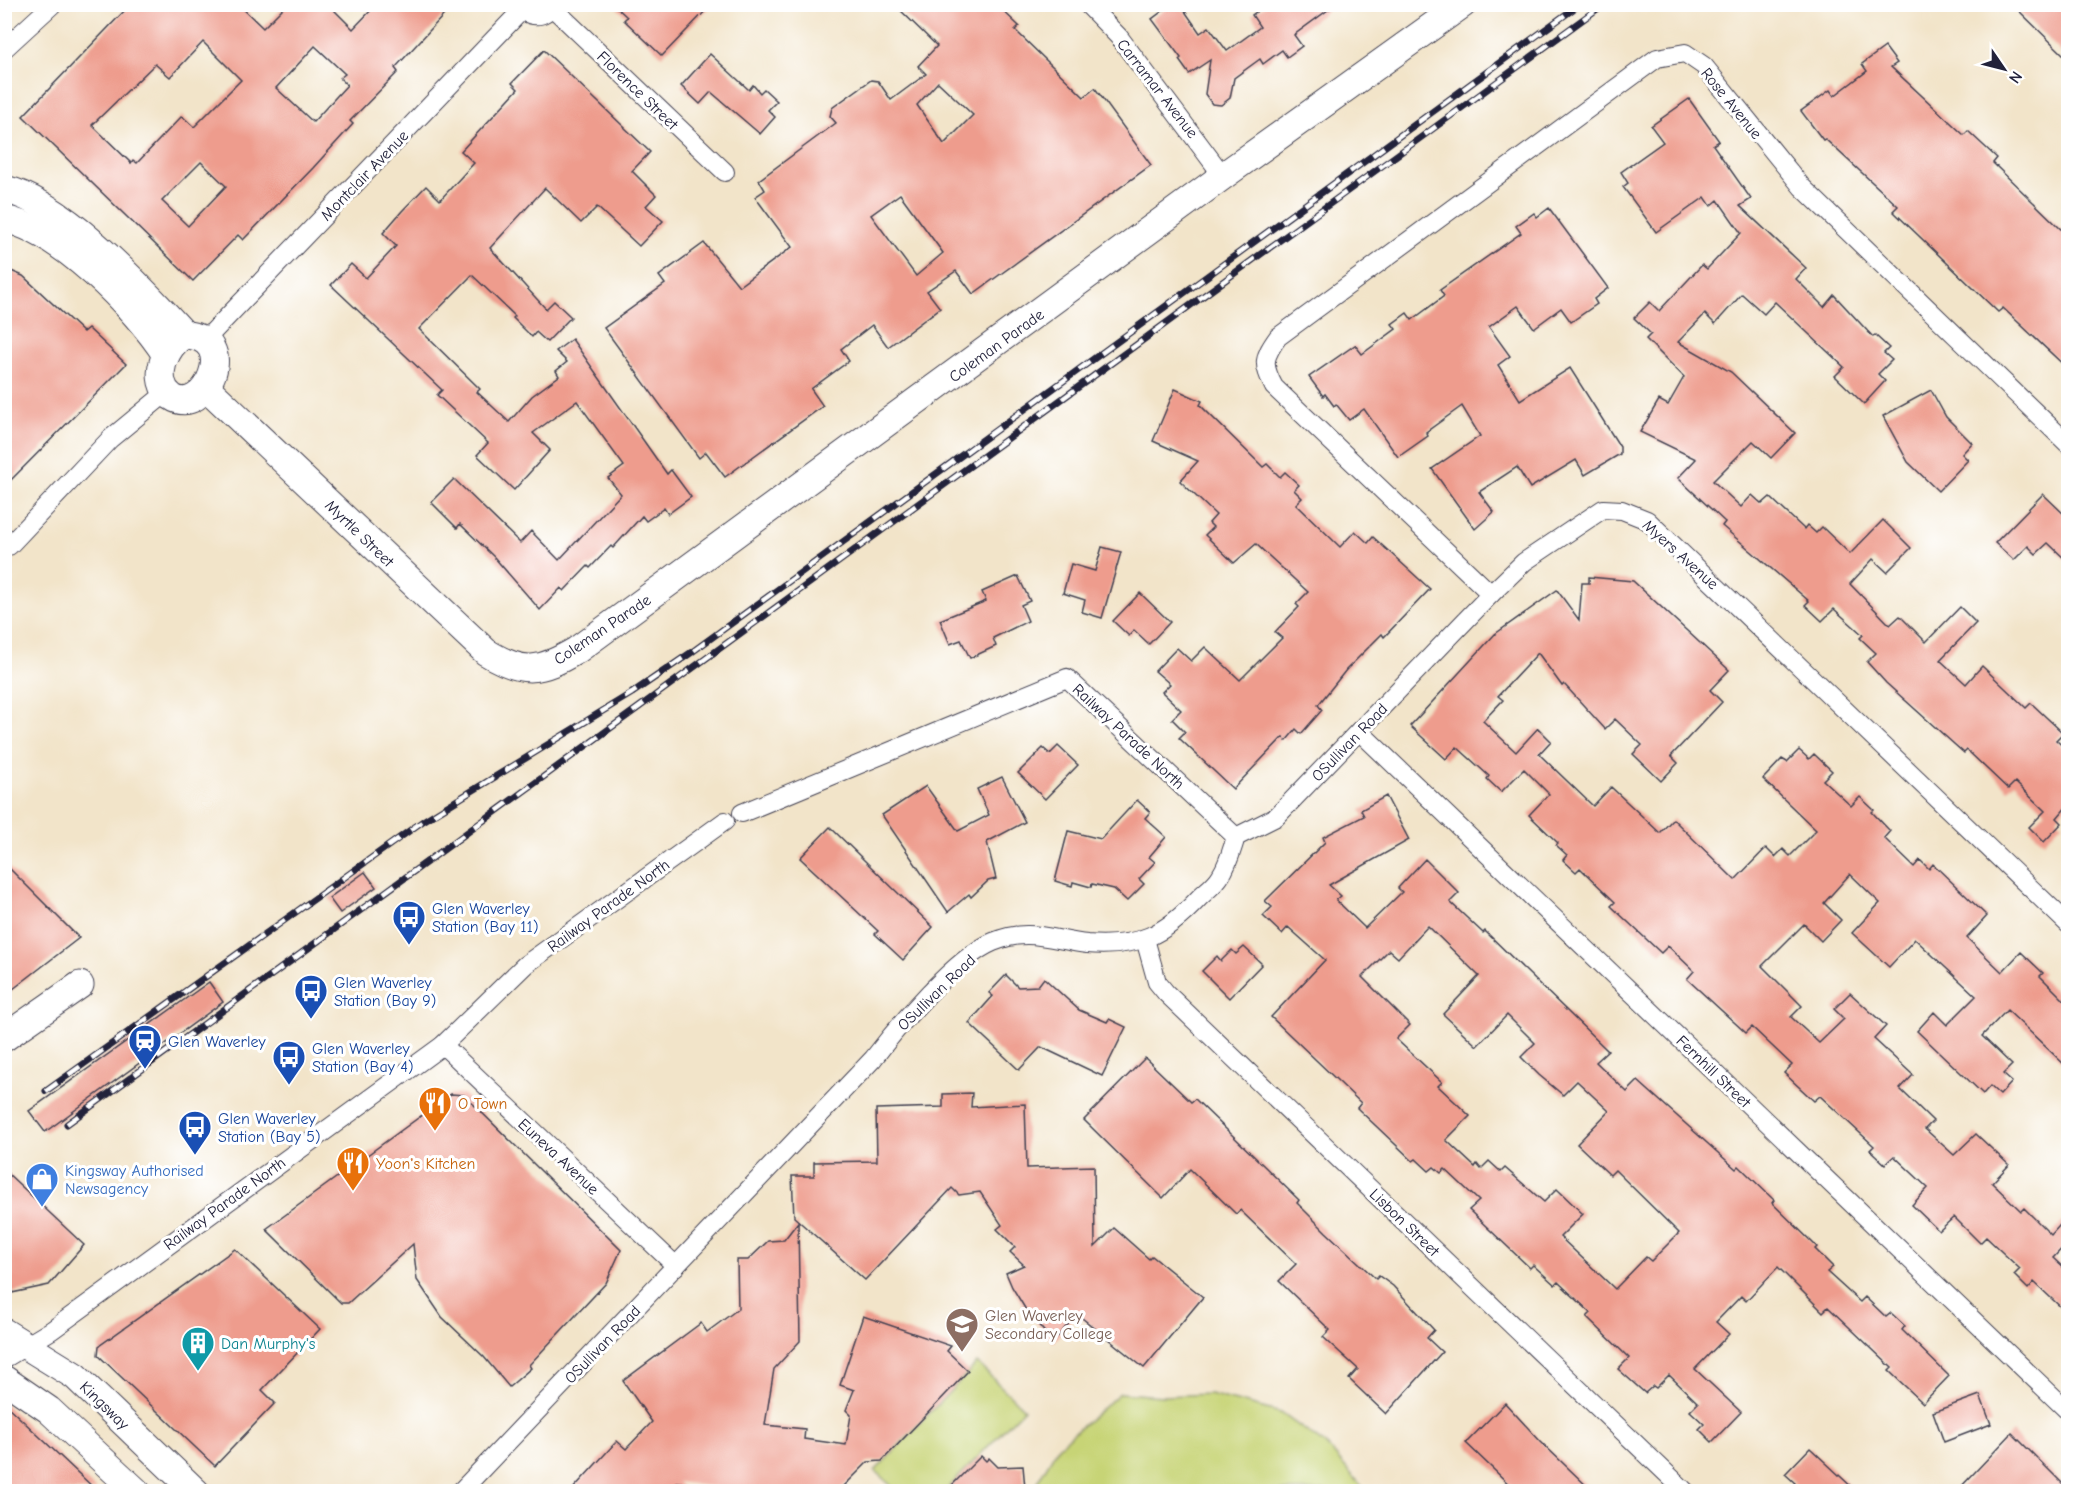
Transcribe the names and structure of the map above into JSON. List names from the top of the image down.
{
  "streets": {
    "street": [
      "Carramar Avenue",
      "Florence Street",
      "Rose Avenue",
      "Montclair Avenue",
      "Coleman Parade",
      "Myrtle Street",
      "Myers Avenue",
      "Railway Parade North",
      "OSullivan Road",
      "Fernhill Street",
      "Euneva Avenue",
      "Lisbon Street",
      "Kingsway"
    ]
  },
  "crossings": [
    ["Carramar Avenue", "Coleman Parade"],
    ["Rose Avenue", "Myers Avenue"],
    ["Rose Avenue", "OSullivan Road"],
    ["Montclair Avenue", "Myrtle Street"],
    ["Coleman Parade", "Myrtle Street"],
    ["Myers Avenue", "OSullivan Road"],
    ["Railway Parade North", "OSullivan Road"],
    ["Railway Parade North", "Euneva Avenue"],
    ["Railway Parade North", "Kingsway"],
    ["OSullivan Road", "Fernhill Street"],
    ["OSullivan Road", "Euneva Avenue"],
    ["OSullivan Road", "Lisbon Street"]
  ],
  "places": {
    "bus stop": [
      "Glen Waverley Station (Bay 11)",
      "Glen Waverley Station (Bay 9)",
      "Glen Waverley Station (Bay 4)",
      "Glen Waverley Station (Bay 5)"
    ],
    "station": ["Glen Waverley"],
    "restaurant": ["O Town", "Yoon's Kitchen"],
    "shop": ["Kingsway Authorised Newsagency"],
    "school or university": ["Glen Waverley Secondary College"],
    "building": ["Dan Murphy's"]
  },
  "north": "bottom right"
}
